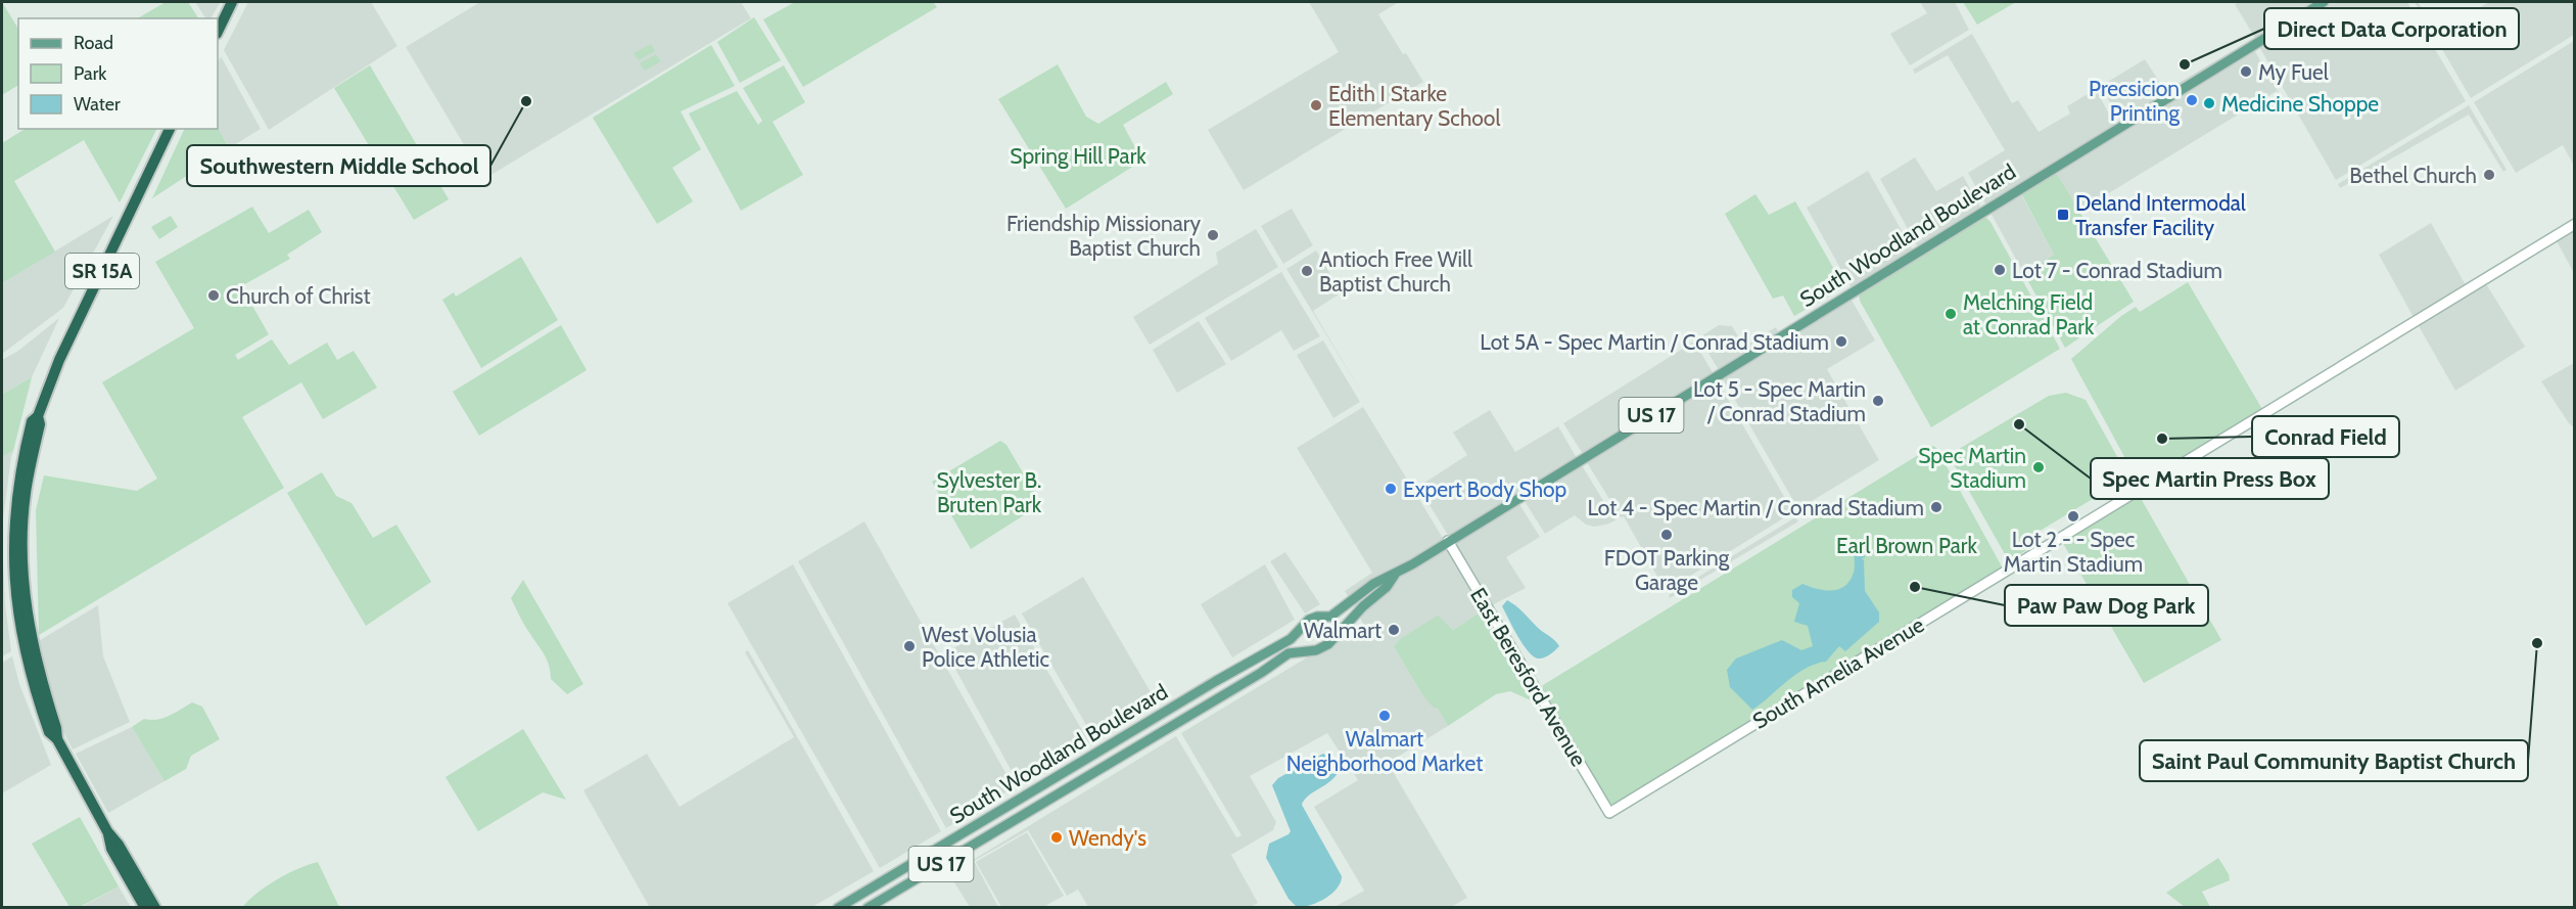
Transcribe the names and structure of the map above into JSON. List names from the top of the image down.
{
  "streets": {
    "highway": ["SR 15A"],
    "main road": [
      "South Woodland Boulevard",
      "US 17",
      "South Amelia Avenue",
      "East Beresford Avenue"
    ]
  },
  "crossings": [
    ["South Woodland Boulevard", "East Beresford Avenue"],
    ["South Amelia Avenue", "East Beresford Avenue"]
  ],
  "parks": ["Spring Hill Park", "Sylvester B. Bruten Park", "Earl Brown Park"],
  "places": {
    "other": [
      "Direct Data Corporation",
      "My Fuel",
      "Precsicion Printing",
      "Southwestern Middle School",
      "Medicine Shoppe",
      "Edith I Starke Elementary School",
      "Bethel Church",
      "Friendship Missionary Baptist Church",
      "Lot 7 - Conrad Stadium",
      "Antioch Free Will Baptist Church",
      "Church of Christ",
      "Melching Field at Conrad Park",
      "Lot 5A - Spec Martin / Conrad Stadium",
      "Lot 5 - Spec Martin / Conrad Stadium",
      "Spec Martin Press Box",
      "Conrad Field",
      "Spec Martin Stadium",
      "Expert Body Shop",
      "Lot 4 - Spec Martin / Conrad Stadium",
      "Lot 2 - - Spec Martin Stadium",
      "FDOT Parking Garage",
      "Paw Paw Dog Park",
      "Walmart",
      "Saint Paul Community Baptist Church",
      "West Volusia Police Athletic",
      "Walmart Neighborhood Market",
      "Wendy's"
    ],
    "transit": ["Deland Intermodal Transfer Facility"]
  },
  "legend": ["Road", "Park", "Water"]
}
